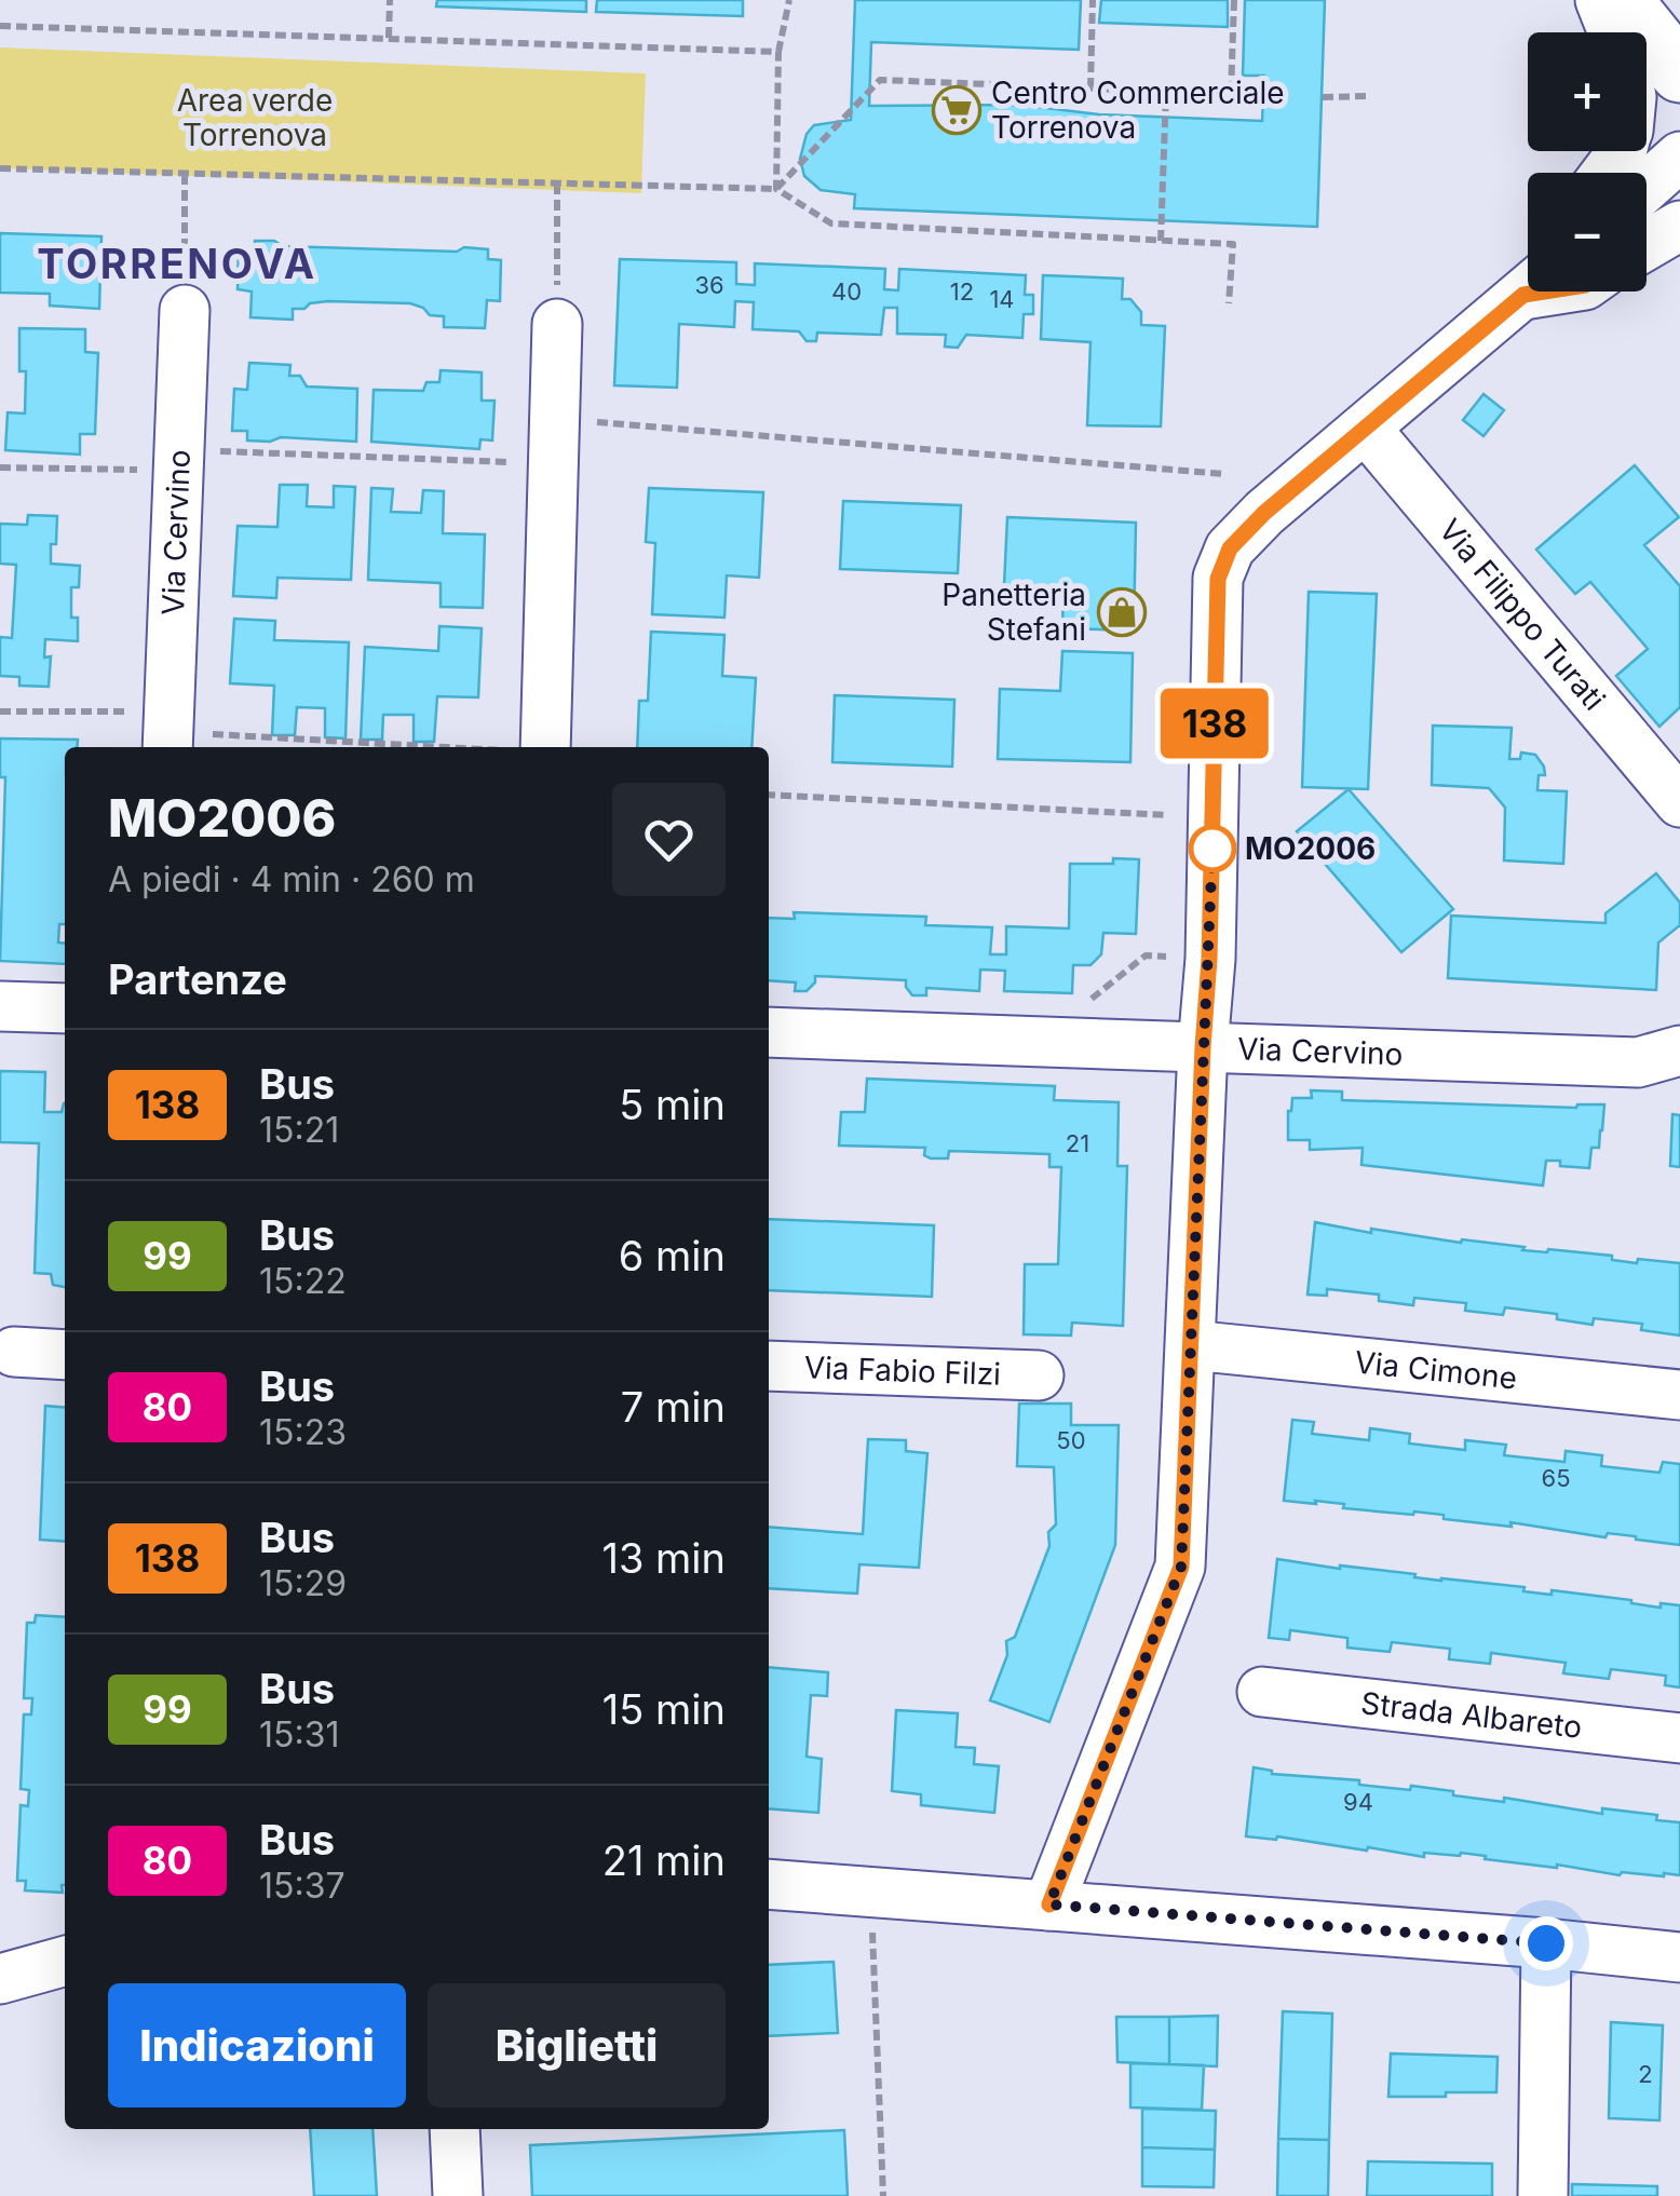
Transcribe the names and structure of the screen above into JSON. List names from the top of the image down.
{
  "streets": {
    "street": [
      "Via Cervino",
      "Via Filippo Turati",
      "Via Fabio Filzi",
      "Via Cimone",
      "Strada Albareto"
    ]
  },
  "districts": ["TORRENOVA"],
  "parks": ["Area verde Torrenova"],
  "places": {
    "supermarket": ["Centro Commerciale Torrenova"],
    "shop": ["Panetteria Stefani"],
    "other": ["MO2006"]
  },
  "lines": ["bus line 138"],
  "house_numbers": [
    "36",
    "40",
    "12",
    "14",
    "21",
    "50",
    "65",
    "94",
    "2"
  ],
  "page": {
    "on_map": "138",
    "map_buttons": ["+", "−"],
    "heading": [
      ["MO2006", "A piedi · 4 min · 260 m"],
      "Partenze"
    ],
    "list": [
      {
        "mark": "138",
        "name": "Bus",
        "note": "15:21",
        "value": "5 min"
      },
      {
        "mark": "99",
        "name": "Bus",
        "note": "15:22",
        "value": "6 min"
      },
      {
        "mark": "80",
        "name": "Bus",
        "note": "15:23",
        "value": "7 min"
      },
      {
        "mark": "138",
        "name": "Bus",
        "note": "15:29",
        "value": "13 min"
      },
      {
        "mark": "99",
        "name": "Bus",
        "note": "15:31",
        "value": "15 min"
      },
      {
        "mark": "80",
        "name": "Bus",
        "note": "15:37",
        "value": "21 min"
      }
    ],
    "buttons": ["Indicazioni", "Biglietti"]
  }
}
